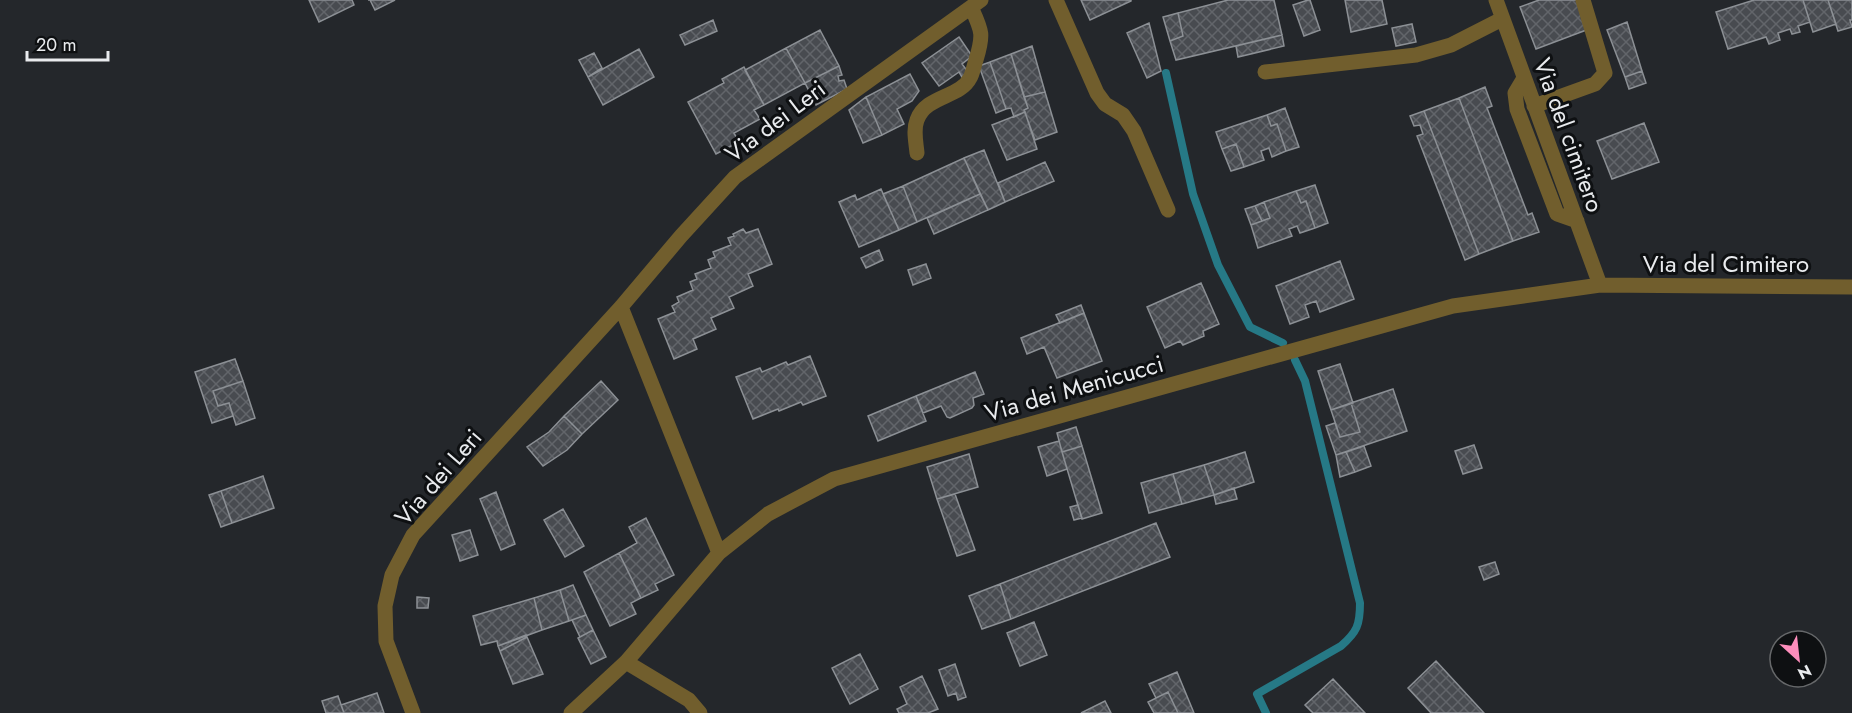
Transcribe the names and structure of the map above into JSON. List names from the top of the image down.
{
  "streets": {
    "street": [
      "Via dei Leri",
      "Via del cimitero",
      "Via del Cimitero",
      "Via dei Menicucci"
    ]
  },
  "crossings": [
    ["Via del cimitero", "Via del Cimitero"],
    ["Via del cimitero", "Via dei Menicucci"],
    ["Via del Cimitero", "Via dei Menicucci"]
  ],
  "scale_bar": "20 m",
  "north": "bottom right"
}
